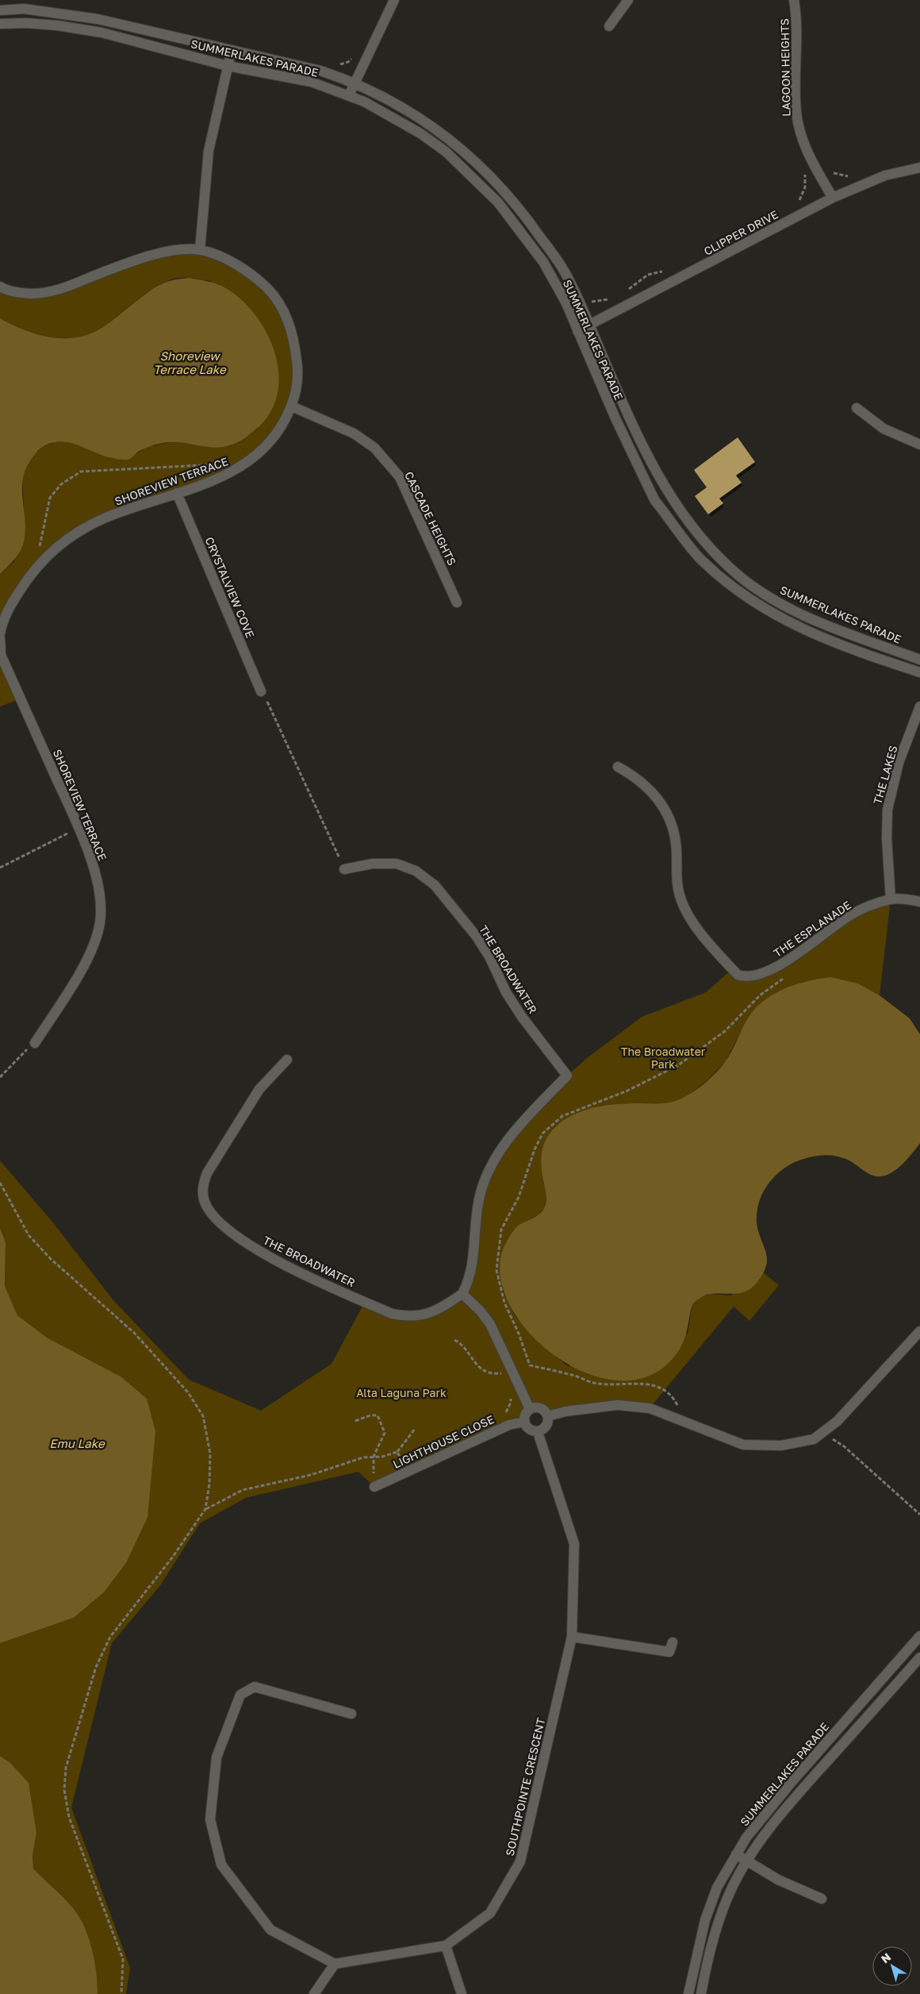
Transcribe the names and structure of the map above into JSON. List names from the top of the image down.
{
  "streets": {
    "street": [
      "SUMMERLAKES PARADE",
      "LAGOON HEIGHTS",
      "CLIPPER DRIVE",
      "SHOREVIEW TERRACE",
      "CASCADE HEIGHTS",
      "CRYSTALVIEW COVE",
      "THE LAKES",
      "THE ESPLANADE",
      "THE BROADWATER",
      "LIGHTHOUSE CLOSE",
      "SOUTHPOINTE CRESCENT"
    ]
  },
  "crossings": [
    ["SUMMERLAKES PARADE", "CLIPPER DRIVE"],
    ["LAGOON HEIGHTS", "CLIPPER DRIVE"],
    ["SHOREVIEW TERRACE", "CASCADE HEIGHTS"],
    ["SHOREVIEW TERRACE", "CRYSTALVIEW COVE"],
    ["THE LAKES", "THE ESPLANADE"],
    ["LIGHTHOUSE CLOSE", "SOUTHPOINTE CRESCENT"]
  ],
  "water": ["Shoreview Terrace Lake", "Emu Lake"],
  "parks": ["The Broadwater Park", "Alta Laguna Park"],
  "north": "top left"
}
